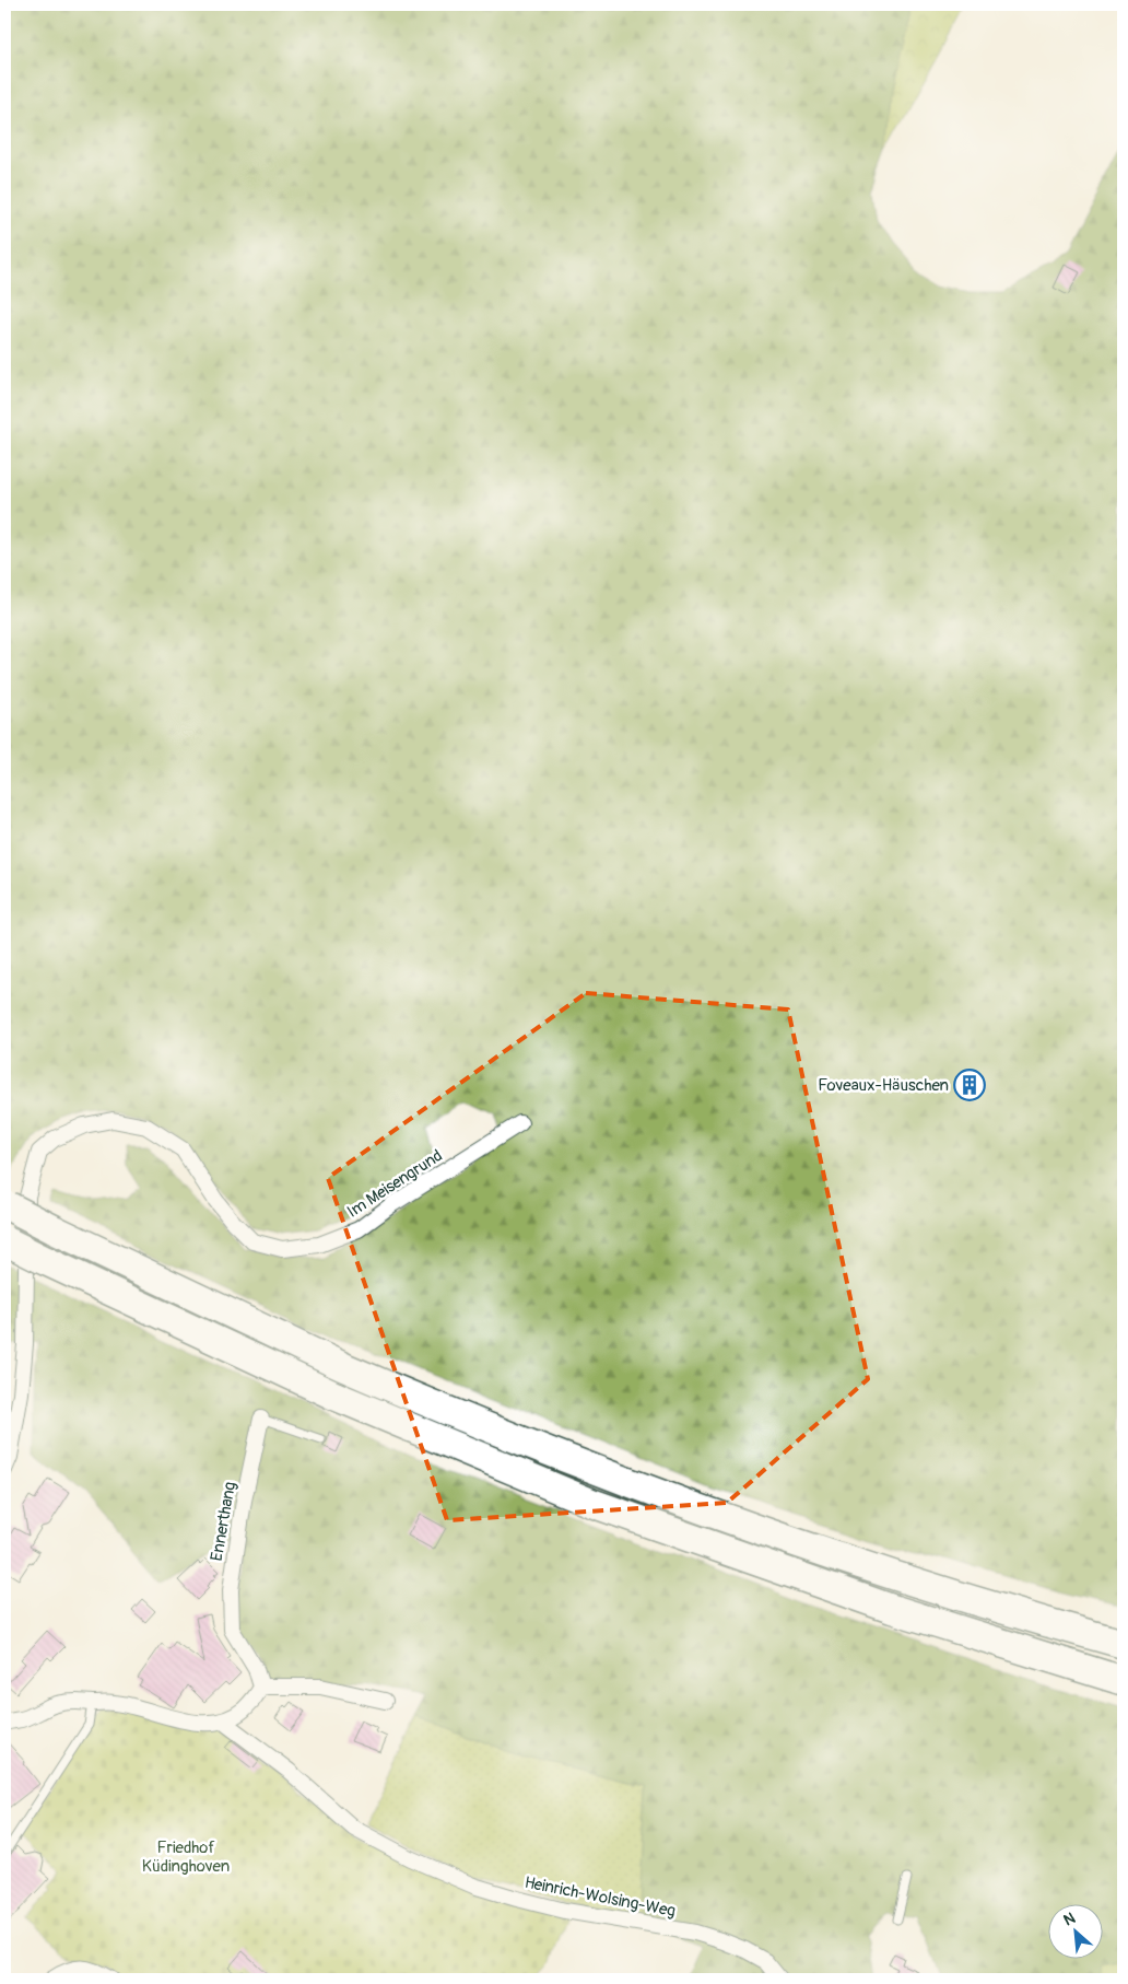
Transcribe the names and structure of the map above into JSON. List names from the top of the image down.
{
  "streets": {
    "street": ["Im Meisengrund", "Ennerthang", "Heinrich-Wolsing-Weg"]
  },
  "parks": ["Friedhof Küdinghoven"],
  "places": {
    "building": ["Foveaux-Häuschen"]
  },
  "north": "top left"
}
